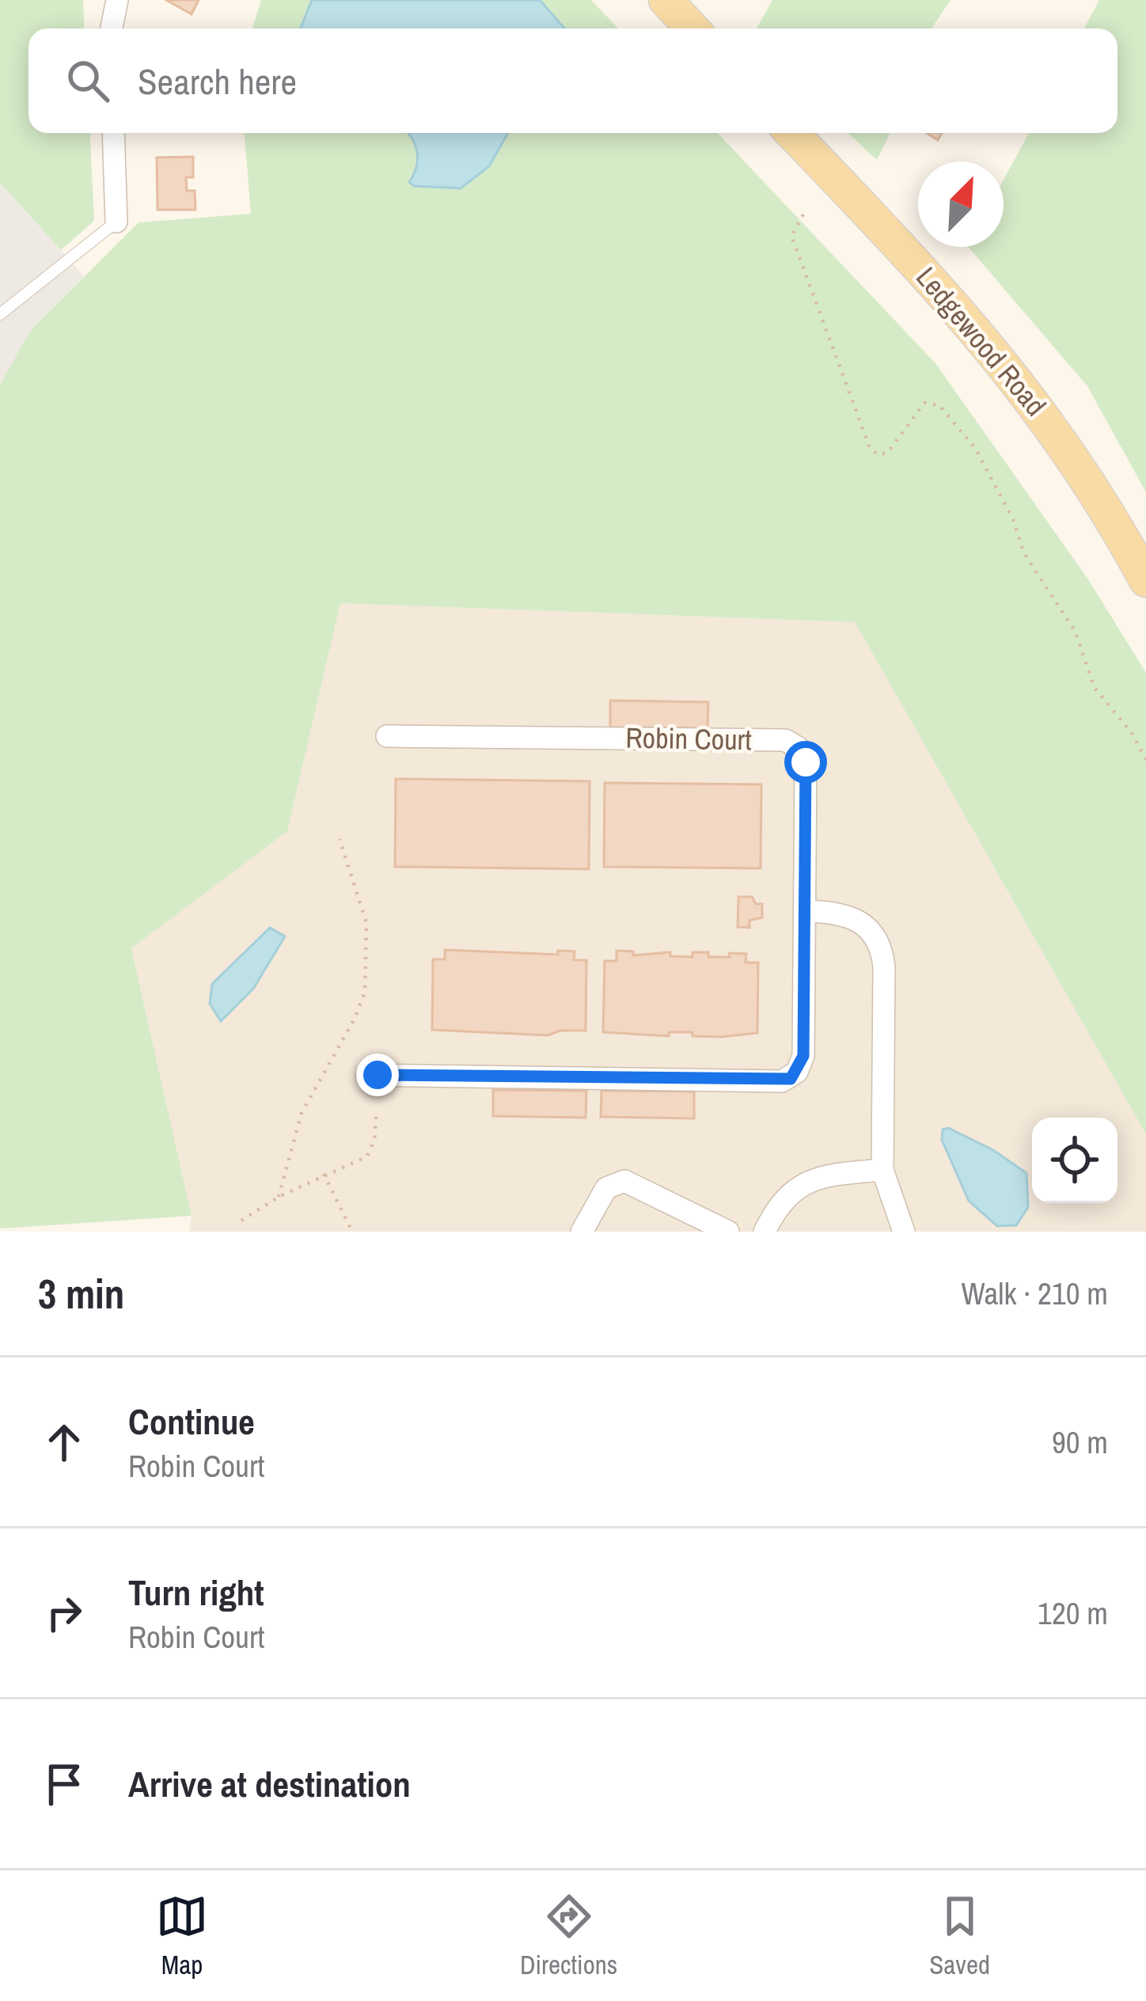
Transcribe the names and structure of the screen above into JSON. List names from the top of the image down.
{
  "streets": {
    "main road": ["Ledgewood Road"],
    "street": ["Robin Court"]
  },
  "north": "top right",
  "page": {
    "search": "Search here",
    "heading": ["3 min", "Walk · 210 m"],
    "list": [
      ["Continue", "Robin Court", "90 m"],
      ["Turn right", "Robin Court", "120 m"],
      "Arrive at destination"
    ],
    "nav": ["Map", "Directions", "Saved"]
  }
}
